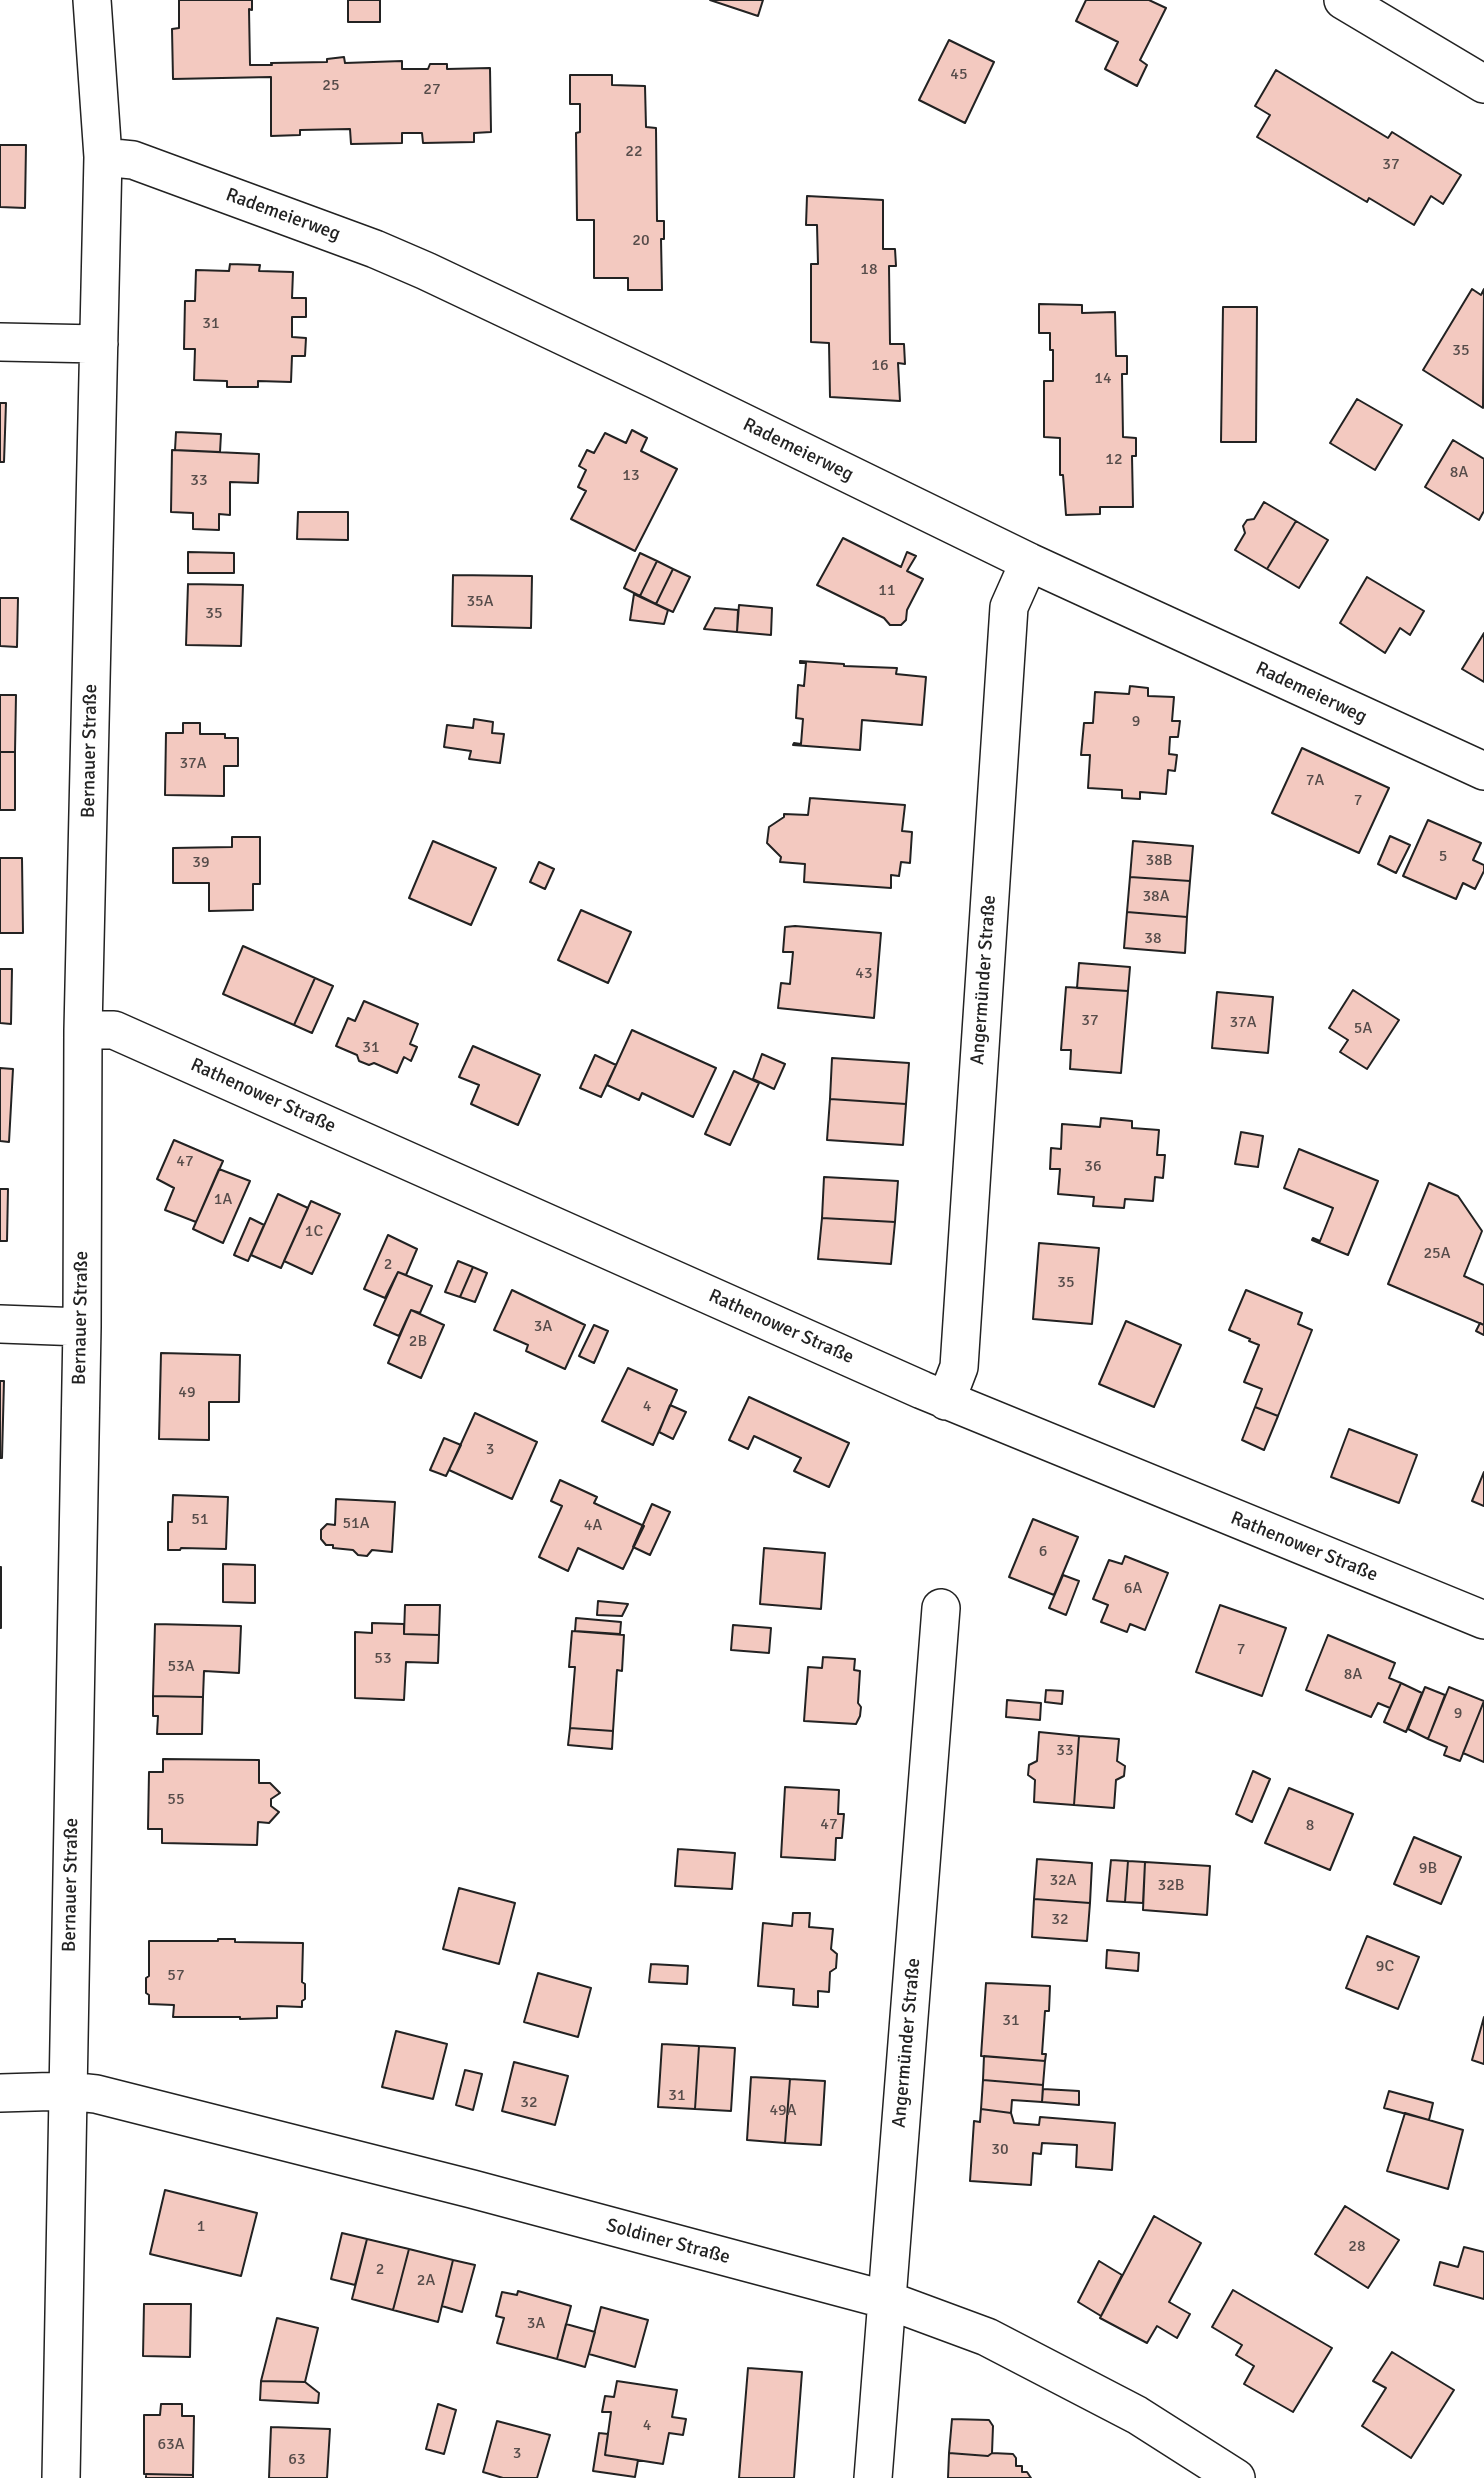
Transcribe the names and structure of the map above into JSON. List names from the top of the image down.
{
  "streets": {
    "street": [
      "Rademeierweg",
      "Bernauer Straße",
      "Angermünder Straße",
      "Rathenower Straße",
      "Soldiner Straße"
    ]
  },
  "crossings": [
    ["Rademeierweg", "Bernauer Straße"],
    ["Rademeierweg", "Angermünder Straße"],
    ["Bernauer Straße", "Rathenower Straße"],
    ["Bernauer Straße", "Soldiner Straße"],
    ["Angermünder Straße", "Rathenower Straße"],
    ["Angermünder Straße", "Soldiner Straße"]
  ],
  "house_numbers": [
    "45",
    "25",
    "27",
    "22",
    "37",
    "20",
    "18",
    "31",
    "35",
    "16",
    "14",
    "12",
    "8A",
    "13",
    "33",
    "11",
    "35A",
    "35",
    "9",
    "37A",
    "7A",
    "7",
    "5",
    "38B",
    "39",
    "38A",
    "38",
    "43",
    "37",
    "37A",
    "5A",
    "31",
    "47",
    "36",
    "1A",
    "1C",
    "25A",
    "2",
    "35",
    "3A",
    "2B",
    "49",
    "4",
    "3",
    "51",
    "51A",
    "4A",
    "6",
    "6A",
    "7",
    "53",
    "53A",
    "8A",
    "9",
    "33",
    "55",
    "47",
    "8",
    "9B",
    "32A",
    "32B",
    "32",
    "9C",
    "57",
    "31",
    "31",
    "32",
    "49A",
    "30",
    "1",
    "28",
    "2",
    "2A",
    "3A",
    "4",
    "63A",
    "3",
    "63"
  ]
}
